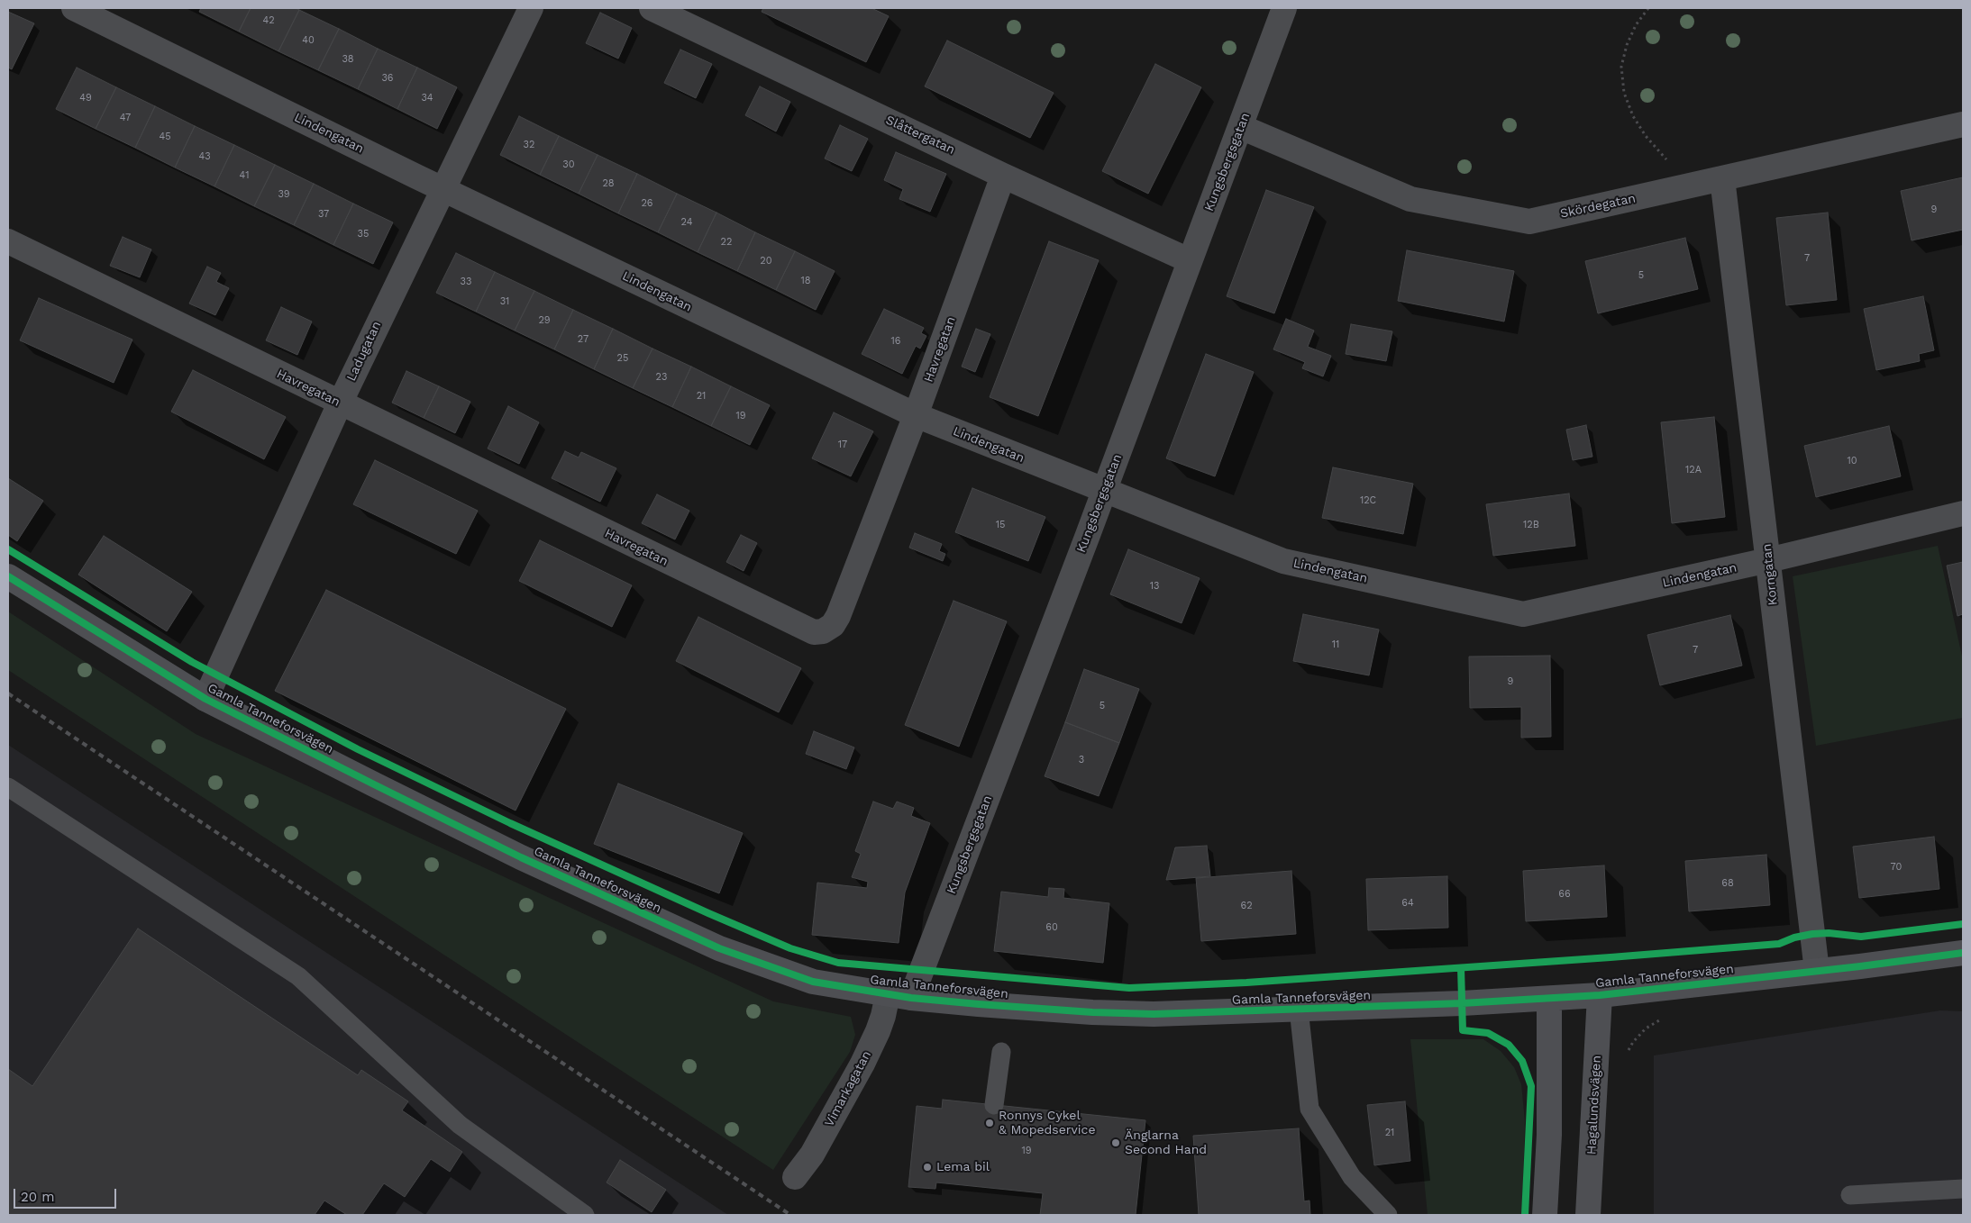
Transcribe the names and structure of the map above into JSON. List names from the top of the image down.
{
  "streets": {
    "street": [
      "Lindengatan",
      "Slåttergatan",
      "Kungsbergsgatan",
      "Skördegatan",
      "Havregatan",
      "Ladugatan",
      "Korngatan",
      "Gamla Tanneforsvägen",
      "Vimarkagatan",
      "Hagalundsvägen"
    ]
  },
  "crossings": [
    ["Lindengatan", "Kungsbergsgatan"],
    ["Lindengatan", "Havregatan"],
    ["Lindengatan", "Ladugatan"],
    ["Lindengatan", "Korngatan"],
    ["Slåttergatan", "Kungsbergsgatan"],
    ["Slåttergatan", "Havregatan"],
    ["Kungsbergsgatan", "Skördegatan"],
    ["Kungsbergsgatan", "Gamla Tanneforsvägen"],
    ["Kungsbergsgatan", "Vimarkagatan"],
    ["Skördegatan", "Korngatan"],
    ["Havregatan", "Ladugatan"],
    ["Ladugatan", "Gamla Tanneforsvägen"],
    ["Korngatan", "Gamla Tanneforsvägen"],
    ["Gamla Tanneforsvägen", "Vimarkagatan"],
    ["Gamla Tanneforsvägen", "Hagalundsvägen"]
  ],
  "places": ["Ronnys Cykel & Mopedservice", "Änglarna Second Hand", "Lema bil"],
  "house_numbers": [
    "42",
    "40",
    "38",
    "36",
    "49",
    "34",
    "47",
    "45",
    "32",
    "43",
    "30",
    "41",
    "28",
    "39",
    "26",
    "9",
    "37",
    "24",
    "35",
    "22",
    "7",
    "20",
    "5",
    "18",
    "33",
    "31",
    "29",
    "27",
    "16",
    "25",
    "23",
    "21",
    "19",
    "17",
    "10",
    "12A",
    "12C",
    "15",
    "12B",
    "13",
    "11",
    "7",
    "9",
    "5",
    "3",
    "70",
    "68",
    "66",
    "64",
    "62",
    "60",
    "21",
    "19"
  ],
  "scale_bar": "20 m"
}
